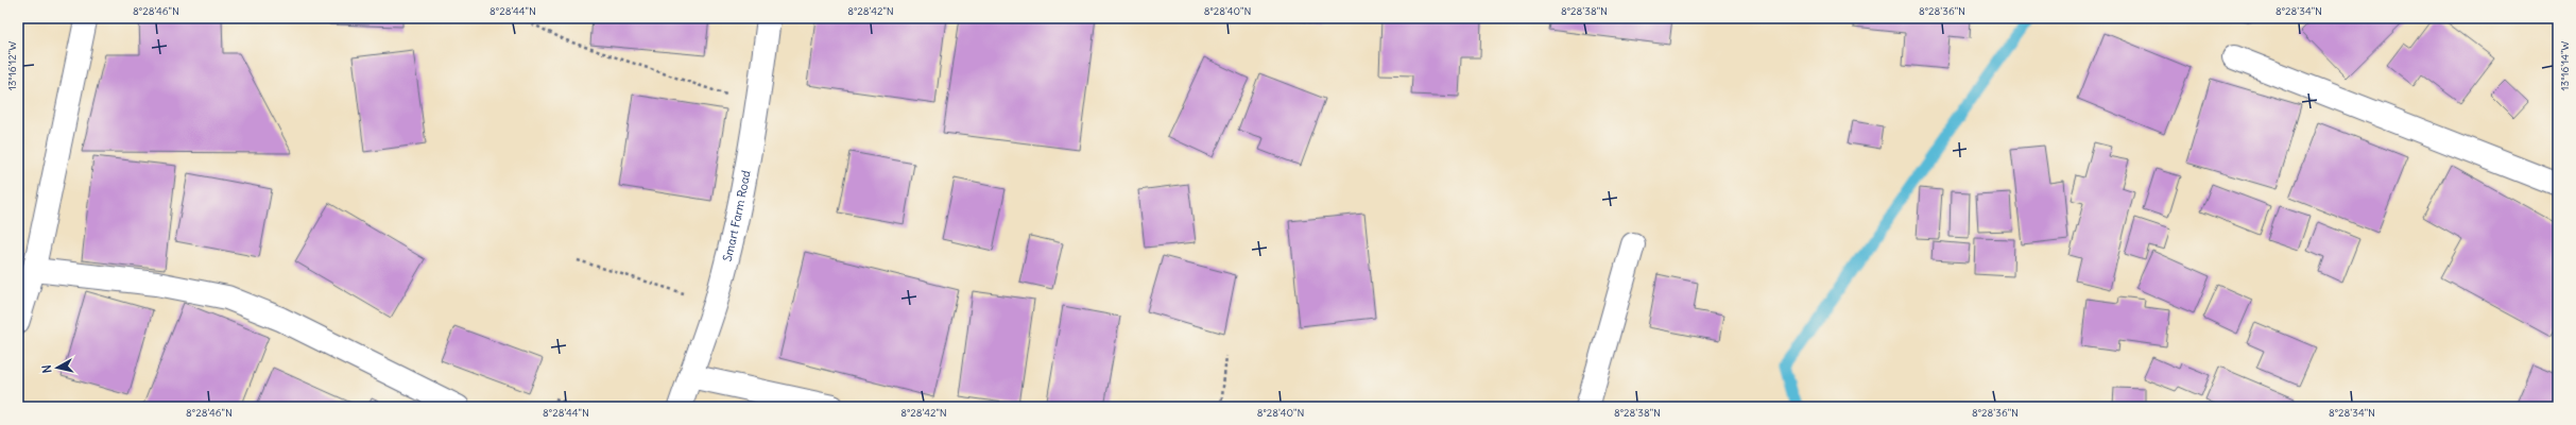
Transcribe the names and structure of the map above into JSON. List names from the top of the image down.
{
  "streets": {
    "street": ["Smart Farm Road"]
  },
  "north": "left",
  "coordinates": [
    "8°28'46\"N",
    "8°28'44\"N",
    "8°28'42\"N",
    "8°28'40\"N",
    "8°28'38\"N",
    "8°28'36\"N",
    "8°28'34\"N",
    "13°16'12\"W",
    "13°16'14\"W"
  ]
}
